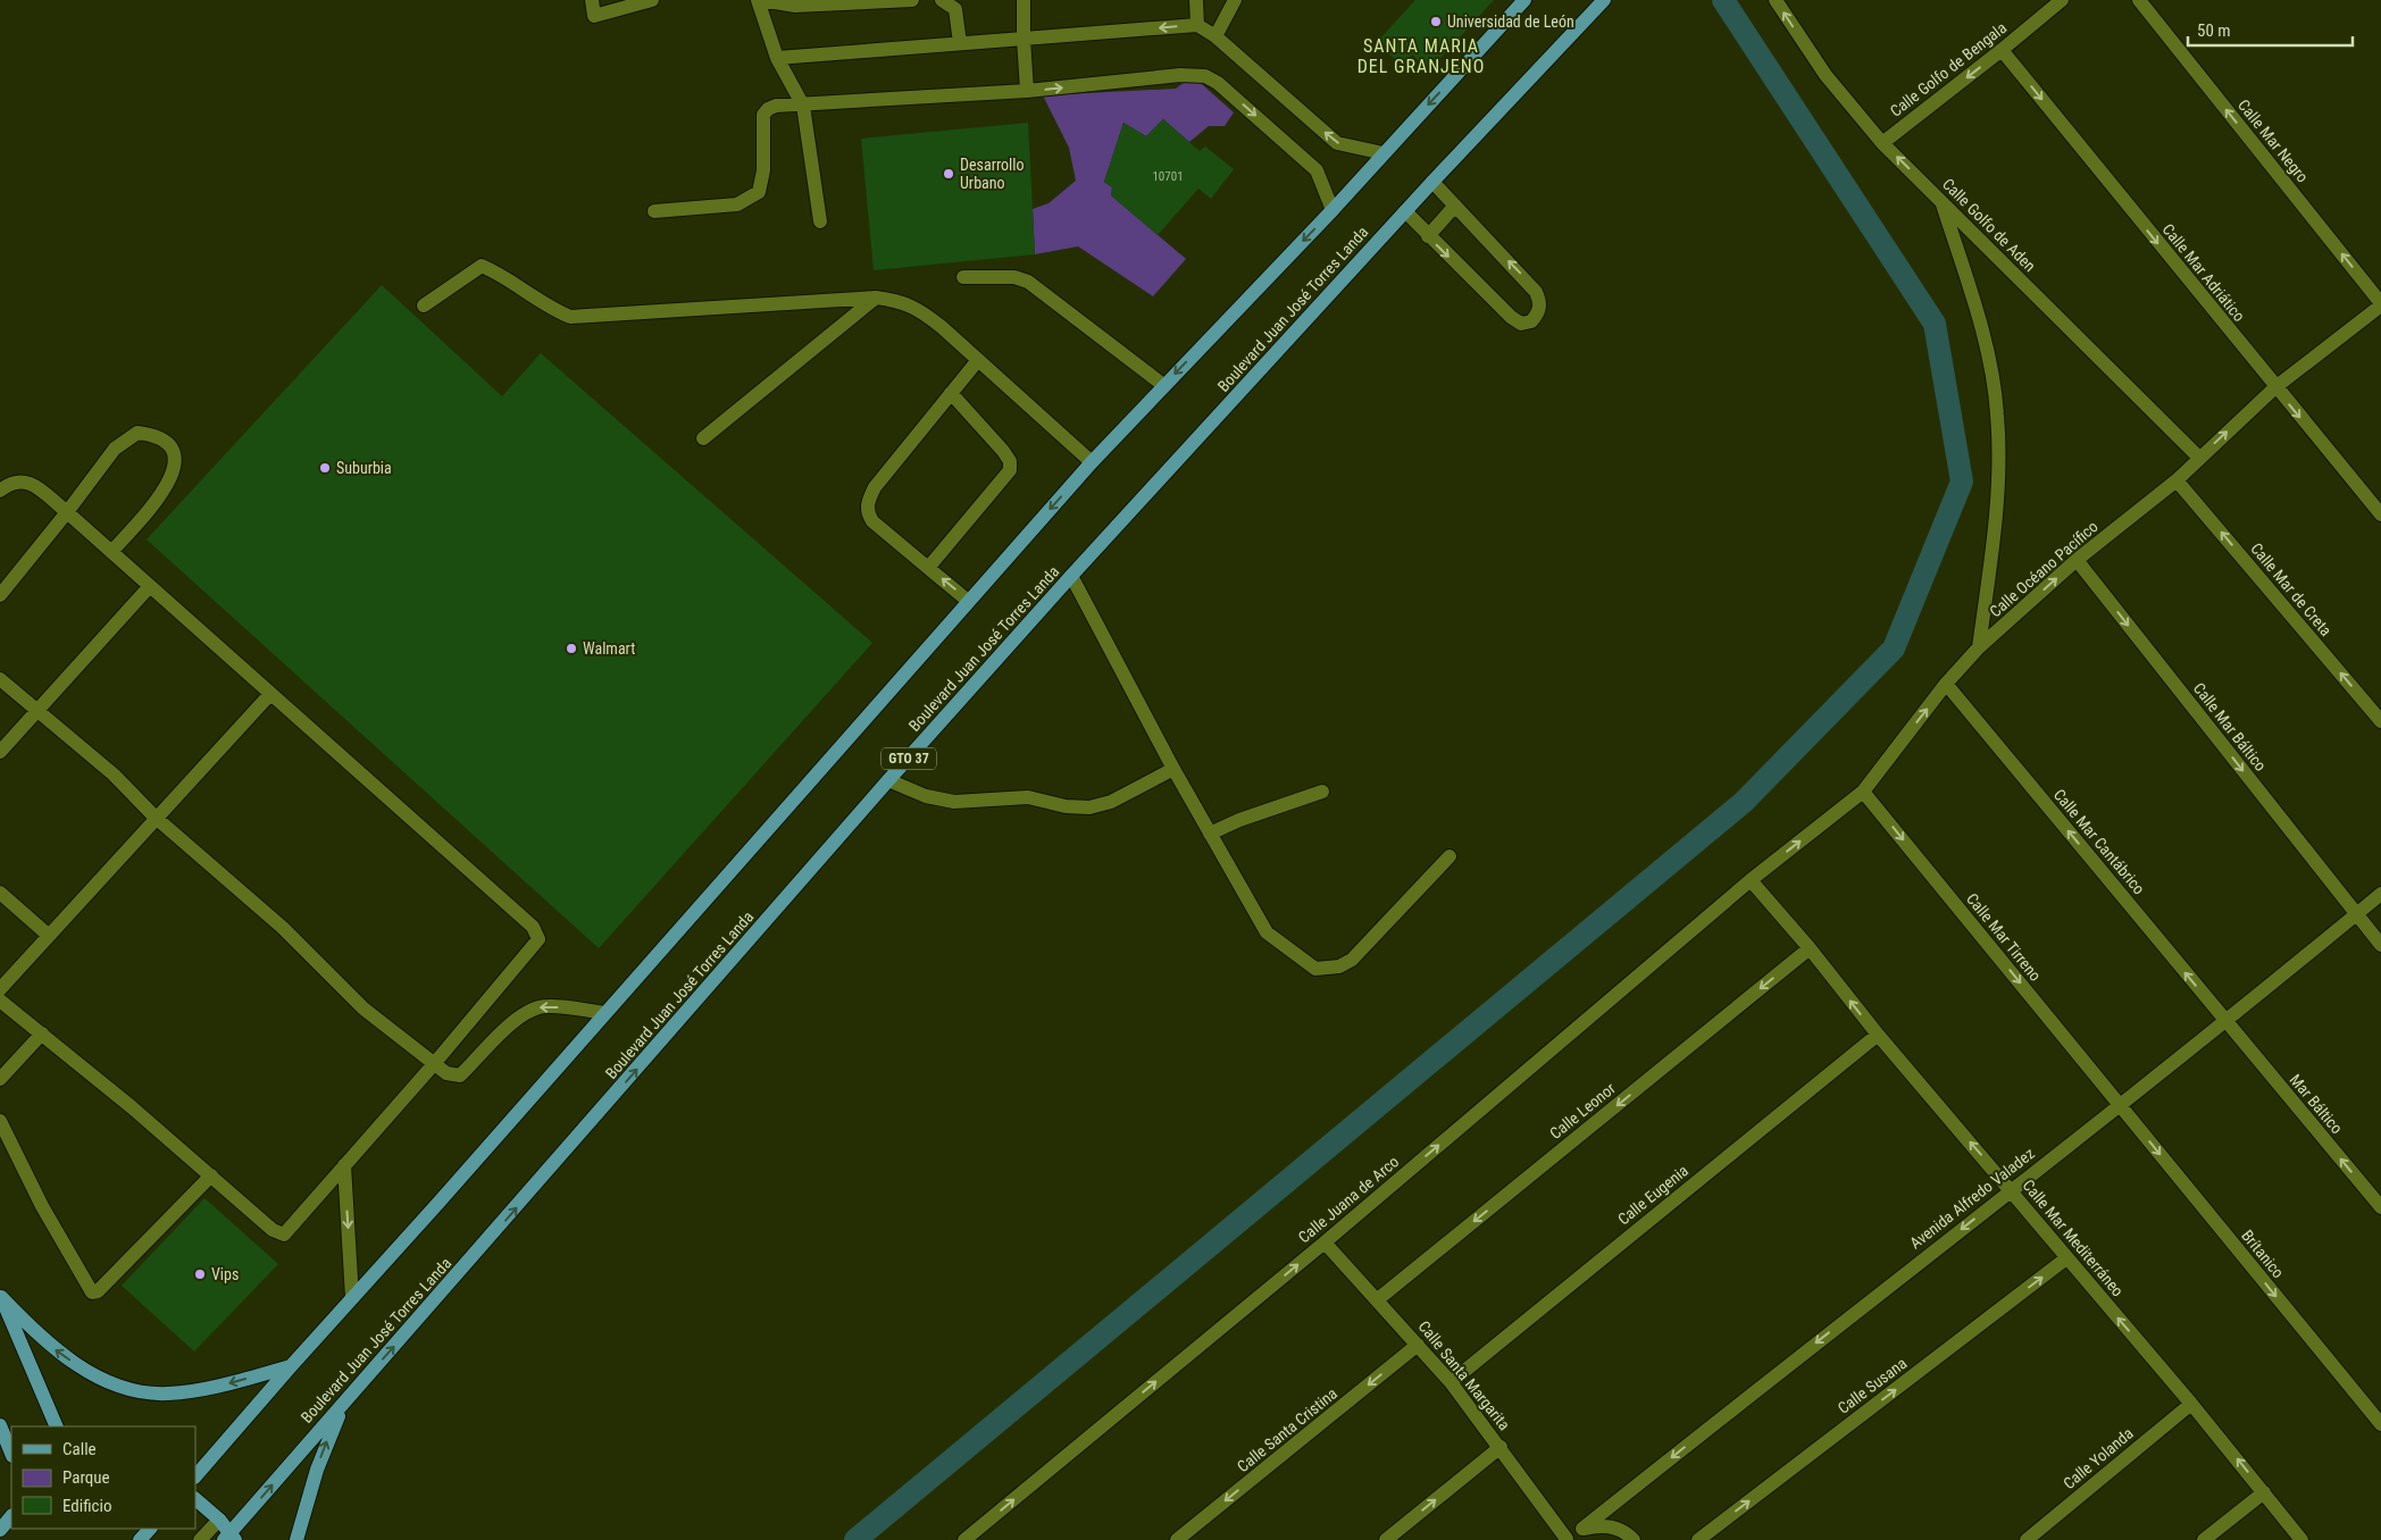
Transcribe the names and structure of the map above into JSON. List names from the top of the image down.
{
  "streets": {
    "main road": ["Boulevard Juan José Torres Landa", "GTO 37"],
    "street": [
      "Calle Golfo de Bengala",
      "Calle Mar Negro",
      "Calle Golfo de Aden",
      "Calle Mar Adriático",
      "Calle Océano Pacífico",
      "Calle Mar de Creta",
      "Calle Mar Báltico",
      "Calle Mar Cantábrico",
      "Calle Mar Tirreno",
      "Mar Báltico",
      "Calle Leonor",
      "Calle Eugenia",
      "Avenida Alfredo Valadez",
      "Calle Juana de Arco",
      "Calle Mar Mediterráneo",
      "Brítanico",
      "Calle Santa Margarita",
      "Calle Susana",
      "Calle Santa Cristina",
      "Calle Yolanda"
    ]
  },
  "crossings": [
    ["Calle Golfo de Bengala", "Calle Golfo de Aden"],
    ["Calle Golfo de Bengala", "Calle Mar Adriático"],
    ["Calle Mar Negro", "Calle Océano Pacífico"],
    ["Calle Golfo de Aden", "Calle Océano Pacífico"],
    ["Calle Mar Adriático", "Calle Océano Pacífico"],
    ["Calle Océano Pacífico", "Calle Mar de Creta"],
    ["Calle Océano Pacífico", "Calle Mar Báltico"],
    ["Calle Océano Pacífico", "Calle Mar Cantábrico"],
    ["Calle Océano Pacífico", "Calle Mar Tirreno"],
    ["Calle Océano Pacífico", "Calle Juana de Arco"],
    ["Calle Océano Pacífico", "Calle Mar Mediterráneo"],
    ["Calle Mar Báltico", "Avenida Alfredo Valadez"],
    ["Calle Mar Cantábrico", "Mar Báltico"],
    ["Calle Mar Cantábrico", "Avenida Alfredo Valadez"],
    ["Calle Mar Tirreno", "Avenida Alfredo Valadez"],
    ["Calle Mar Tirreno", "Brítanico"],
    ["Mar Báltico", "Avenida Alfredo Valadez"],
    ["Calle Leonor", "Calle Mar Mediterráneo"],
    ["Calle Leonor", "Calle Santa Margarita"],
    ["Calle Eugenia", "Calle Mar Mediterráneo"],
    ["Calle Eugenia", "Calle Santa Margarita"],
    ["Avenida Alfredo Valadez", "Calle Mar Mediterráneo"],
    ["Avenida Alfredo Valadez", "Brítanico"],
    ["Avenida Alfredo Valadez", "Calle Santa Margarita"],
    ["Calle Juana de Arco", "Calle Mar Mediterráneo"],
    ["Calle Juana de Arco", "Calle Santa Margarita"],
    ["Calle Mar Mediterráneo", "Calle Susana"],
    ["Calle Mar Mediterráneo", "Calle Yolanda"],
    ["Calle Santa Margarita", "Calle Santa Cristina"]
  ],
  "one_way": [
    "Calle Golfo de Bengala",
    "Calle Mar Negro",
    "Calle Golfo de Aden",
    "Calle Mar Adriático",
    "Calle Océano Pacífico",
    "Calle Mar de Creta",
    "Calle Mar Báltico",
    "Calle Mar Cantábrico",
    "Calle Mar Tirreno",
    "Mar Báltico",
    "Calle Leonor",
    "Avenida Alfredo Valadez",
    "Calle Juana de Arco",
    "Calle Mar Mediterráneo",
    "Brítanico",
    "Calle Susana",
    "Calle Santa Cristina"
  ],
  "districts": ["SANTA MARIA DEL GRANJENO"],
  "places": [
    "Universidad de León",
    "Desarrollo Urbano",
    "Suburbia",
    "Walmart",
    "Vips"
  ],
  "house_numbers": ["10701"],
  "legend": ["Calle", "Parque", "Edificio"],
  "scale_bar": "50 m"
}
